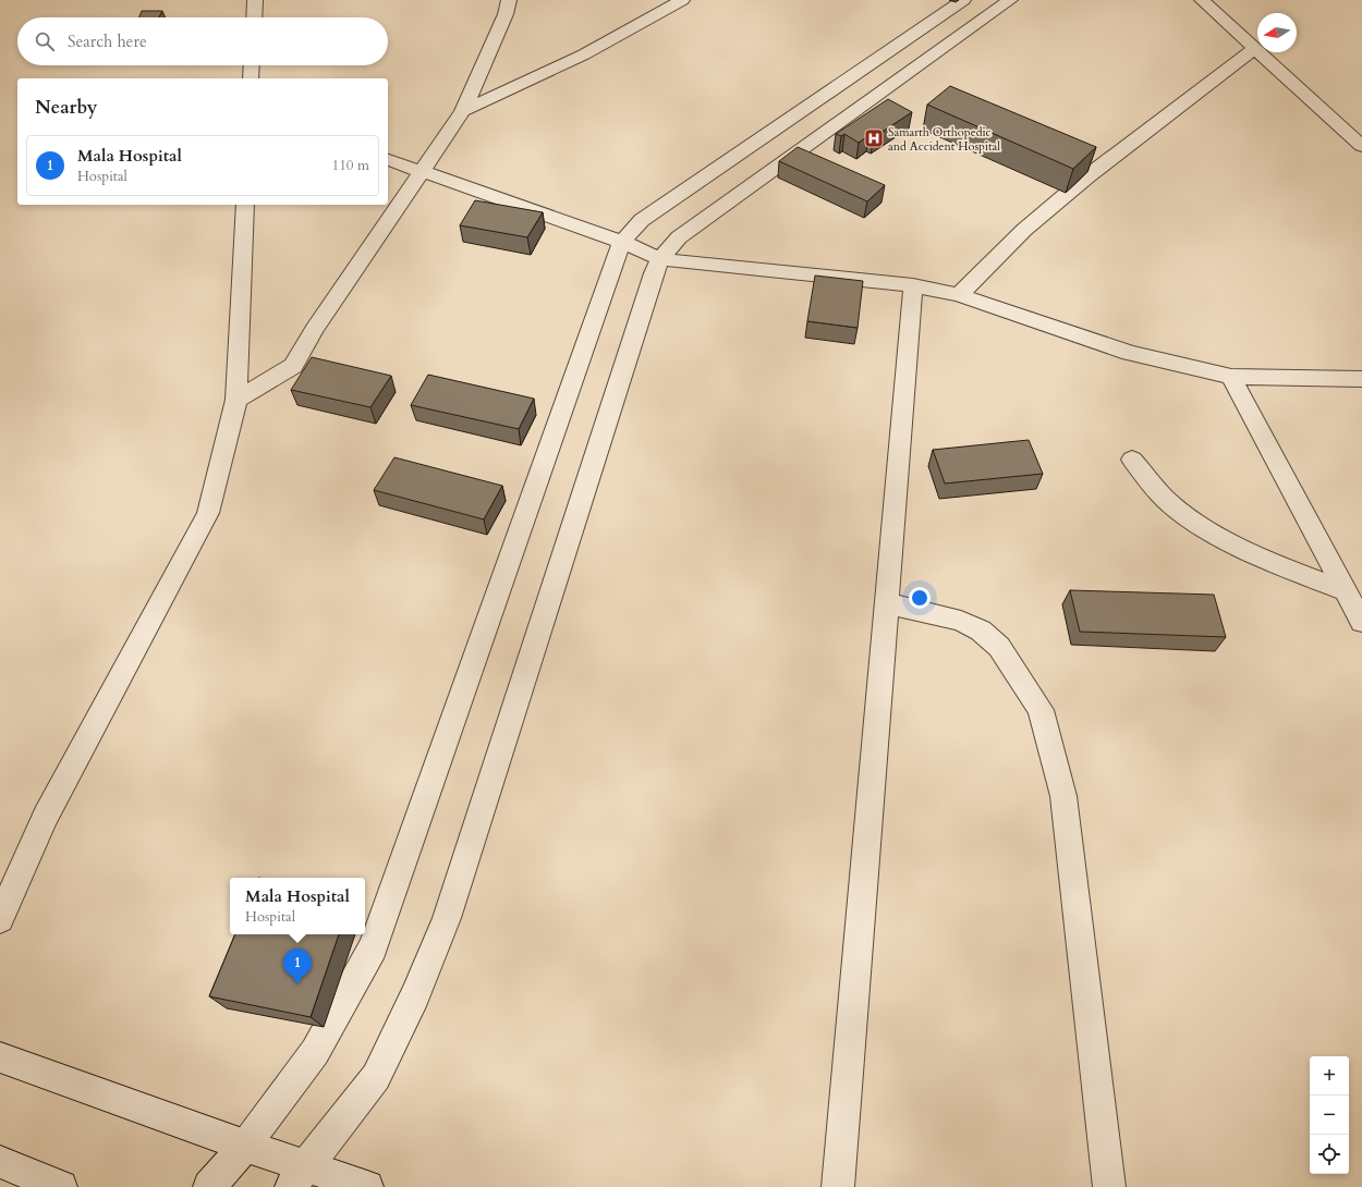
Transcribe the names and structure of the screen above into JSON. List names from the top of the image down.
{
  "places": {
    "hospital": ["Samarth Orthopedic and Accident Hospital"]
  },
  "north": "left",
  "page": {
    "search": "Search here",
    "heading": "Nearby",
    "list": [
      {
        "mark": "1",
        "name": "Mala Hospital",
        "note": "Hospital",
        "value": "110 m"
      }
    ],
    "popup": ["Mala Hospital", "Hospital"],
    "pins": "1",
    "map_buttons": ["+", "−"]
  }
}
